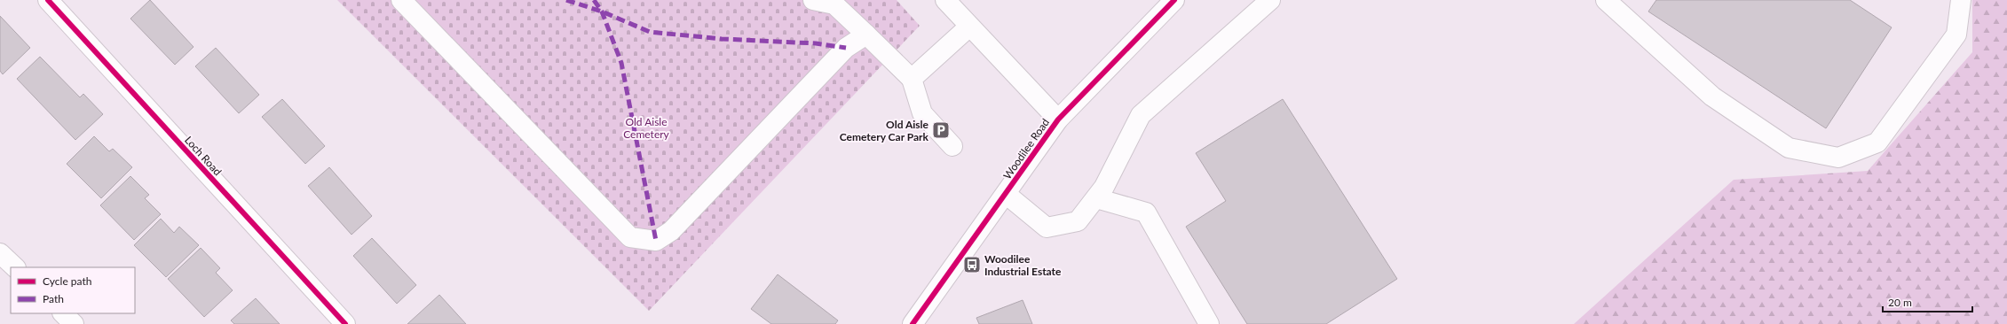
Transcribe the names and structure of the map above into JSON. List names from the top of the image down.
{
  "streets": {
    "street": ["Woodilee Road", "Loch Road"]
  },
  "parks": ["Old Aisle Cemetery"],
  "places": {
    "parking": ["Old Aisle Cemetery Car Park"],
    "bus stop": ["Woodilee Industrial Estate"]
  },
  "legend": ["Cycle path", "Path"],
  "scale_bar": "20 m"
}
